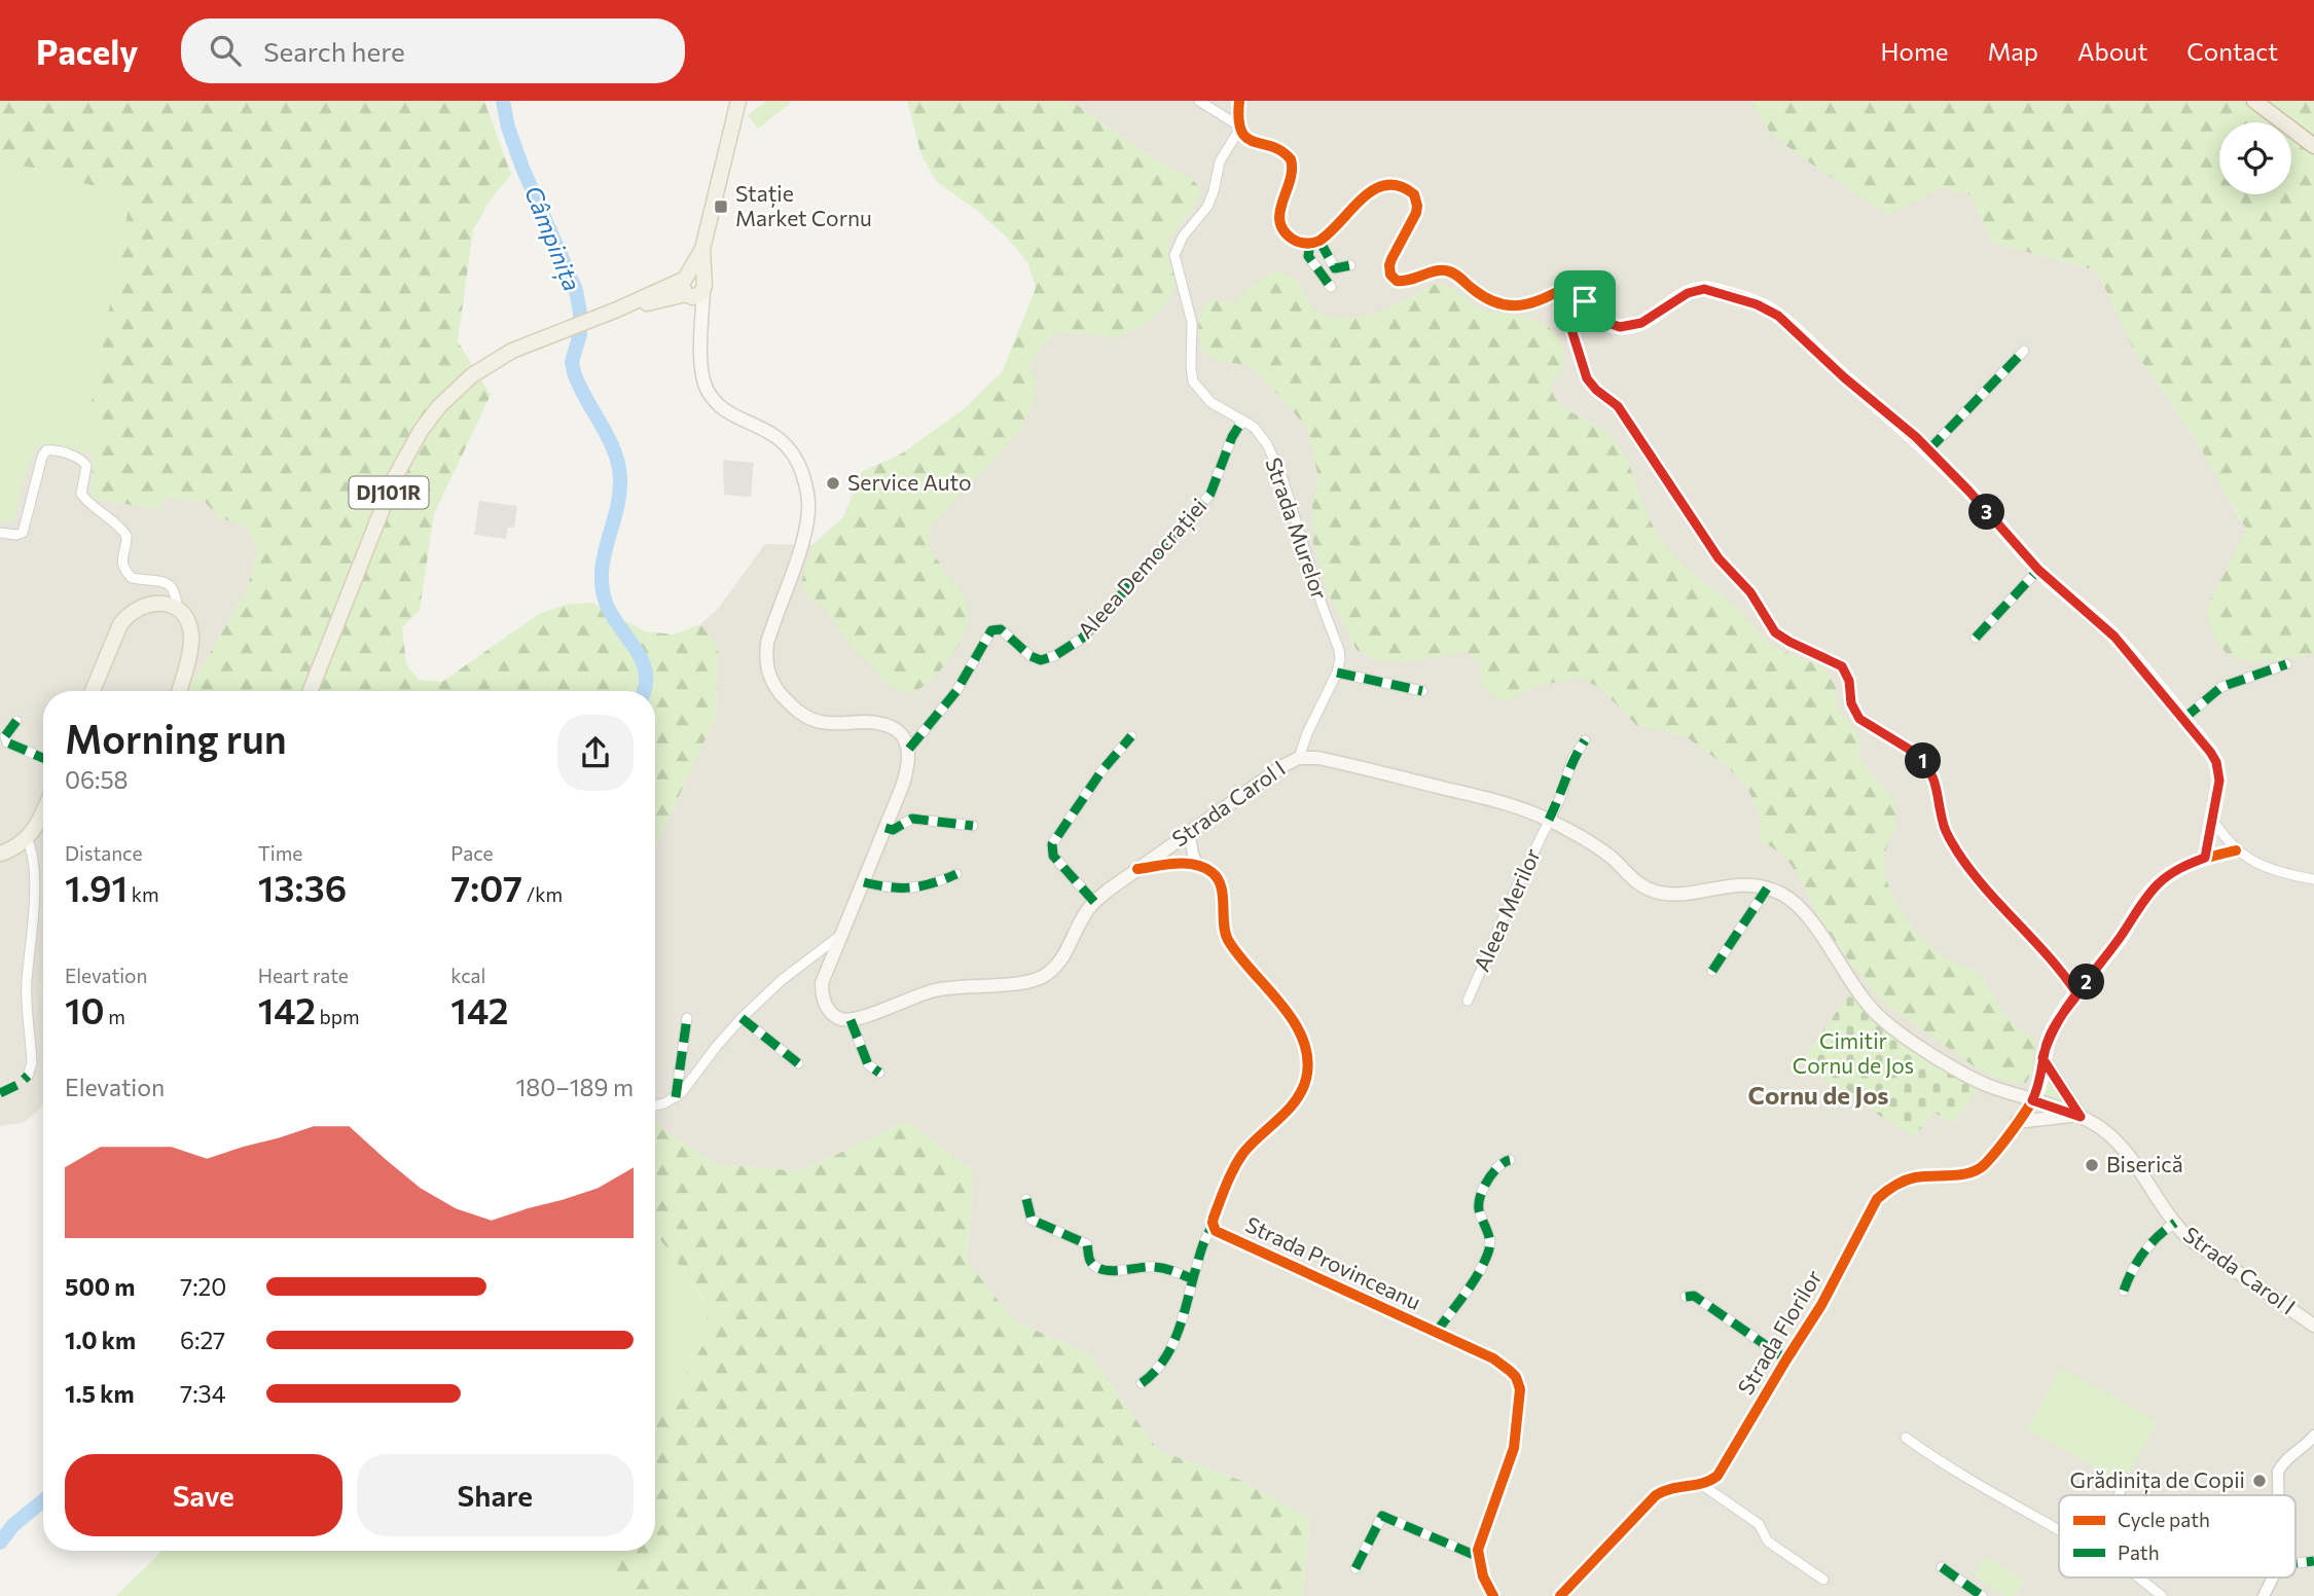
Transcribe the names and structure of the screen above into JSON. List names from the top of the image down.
{
  "streets": {
    "main road": ["DJ101R", "Strada Carol I"],
    "street": [
      "Strada Murelor",
      "Aleea Democrației",
      "Aleea Merilor",
      "Strada Provinceanu",
      "Strada Florilor"
    ]
  },
  "crossings": [
    ["Strada Murelor", "Aleea Democrației"],
    ["Strada Carol I", "Aleea Merilor"],
    ["Strada Carol I", "Strada Provinceanu"],
    ["Strada Carol I", "Strada Florilor"]
  ],
  "districts": ["Cornu de Jos"],
  "water": ["Câmpinița"],
  "parks": ["Cimitir Cornu de Jos"],
  "places": {
    "transit": ["Stație Market Cornu"],
    "other": ["Service Auto", "Biserică", "Grădinița de Copii"]
  },
  "legend": ["Cycle path", "Path"],
  "page": {
    "header": "Pacely",
    "search": "Search here",
    "nav": [
      "Home",
      "Map",
      "About",
      "Contact"
    ],
    "pins": ["3", "1", "2"],
    "heading": ["Morning run", "06:58"],
    "stats": [
      ["Distance", "1.91 km"],
      ["Time", "13:36"],
      ["Pace", "7:07 /km"],
      ["Elevation", "10 m"],
      ["Heart rate", "142 bpm"],
      ["kcal", "142"]
    ],
    "chart": ["Elevation", "180–189 m"],
    "list": [
      {
        "name": "500 m",
        "note": "7:20"
      },
      {
        "name": "1.0 km",
        "note": "6:27"
      },
      {
        "name": "1.5 km",
        "note": "7:34"
      }
    ],
    "buttons": ["Save", "Share"]
  }
}
